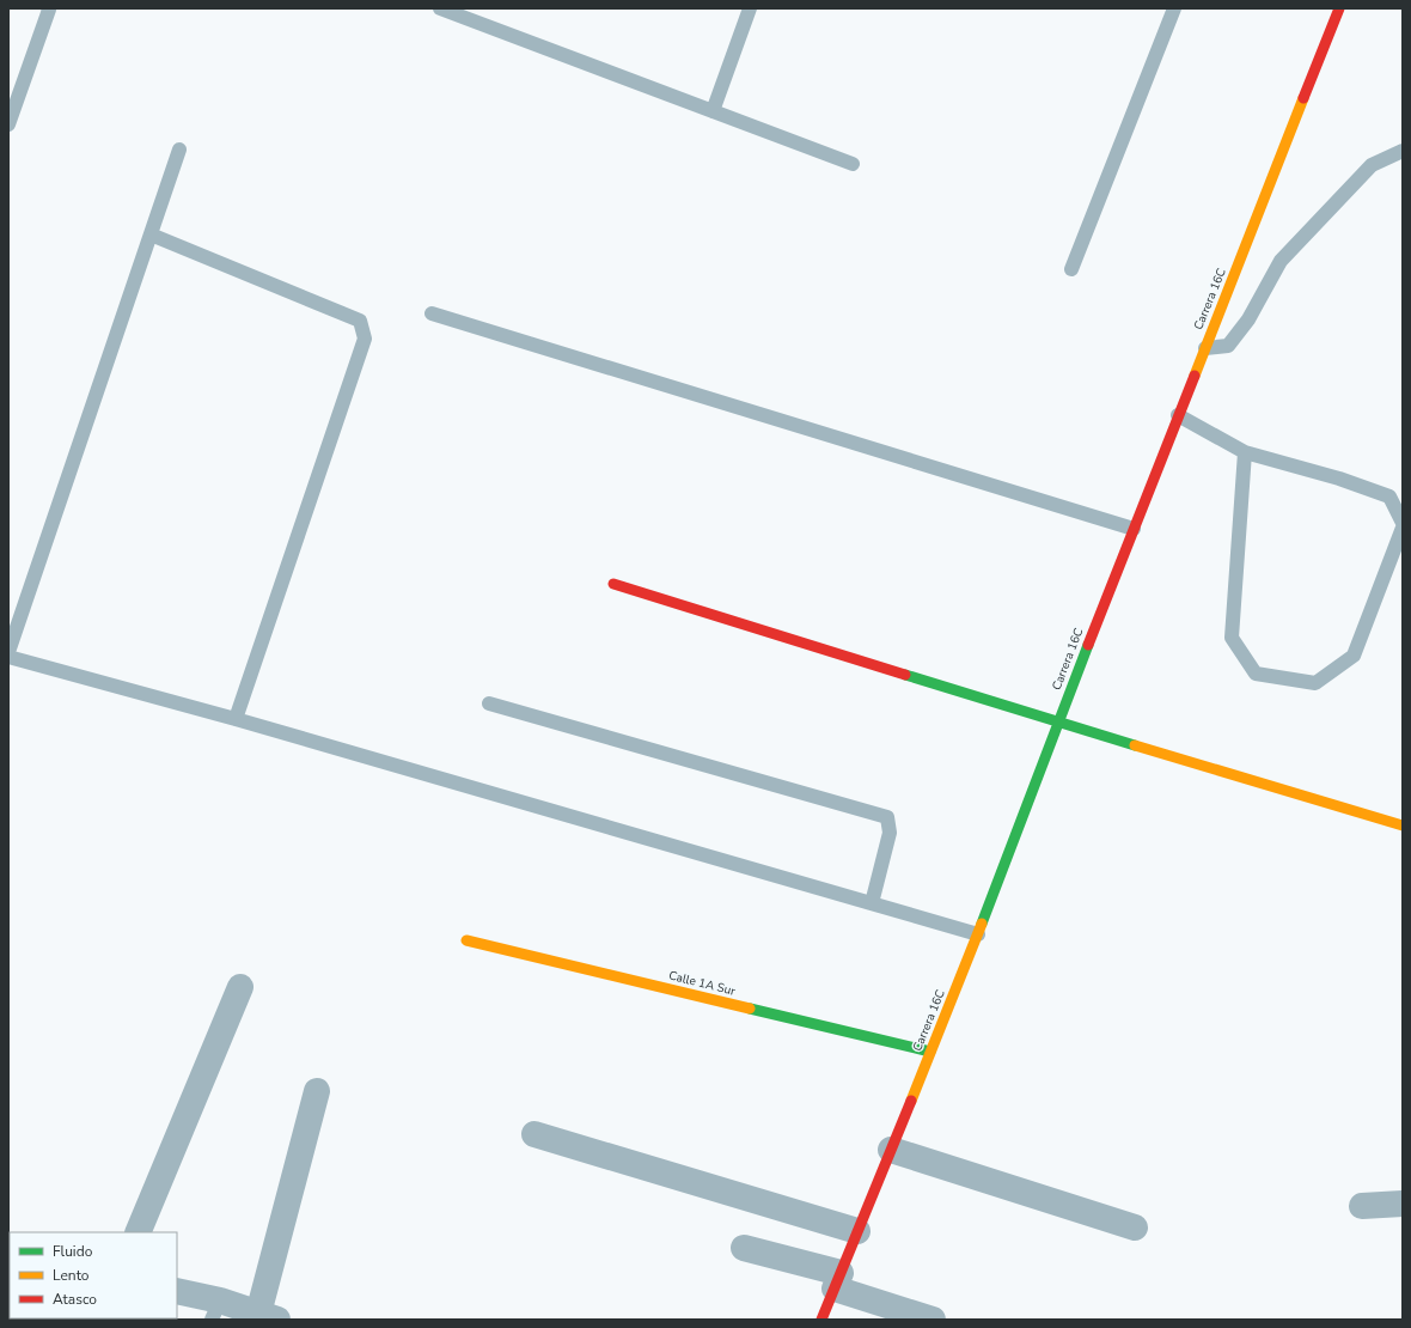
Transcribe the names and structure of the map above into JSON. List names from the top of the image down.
{
  "streets": {
    "street": ["Carrera 16C", "Calle 1A Sur"]
  },
  "crossings": [
    ["Carrera 16C", "Calle 1A Sur"]
  ],
  "legend": ["Fluido", "Lento", "Atasco"]
}
